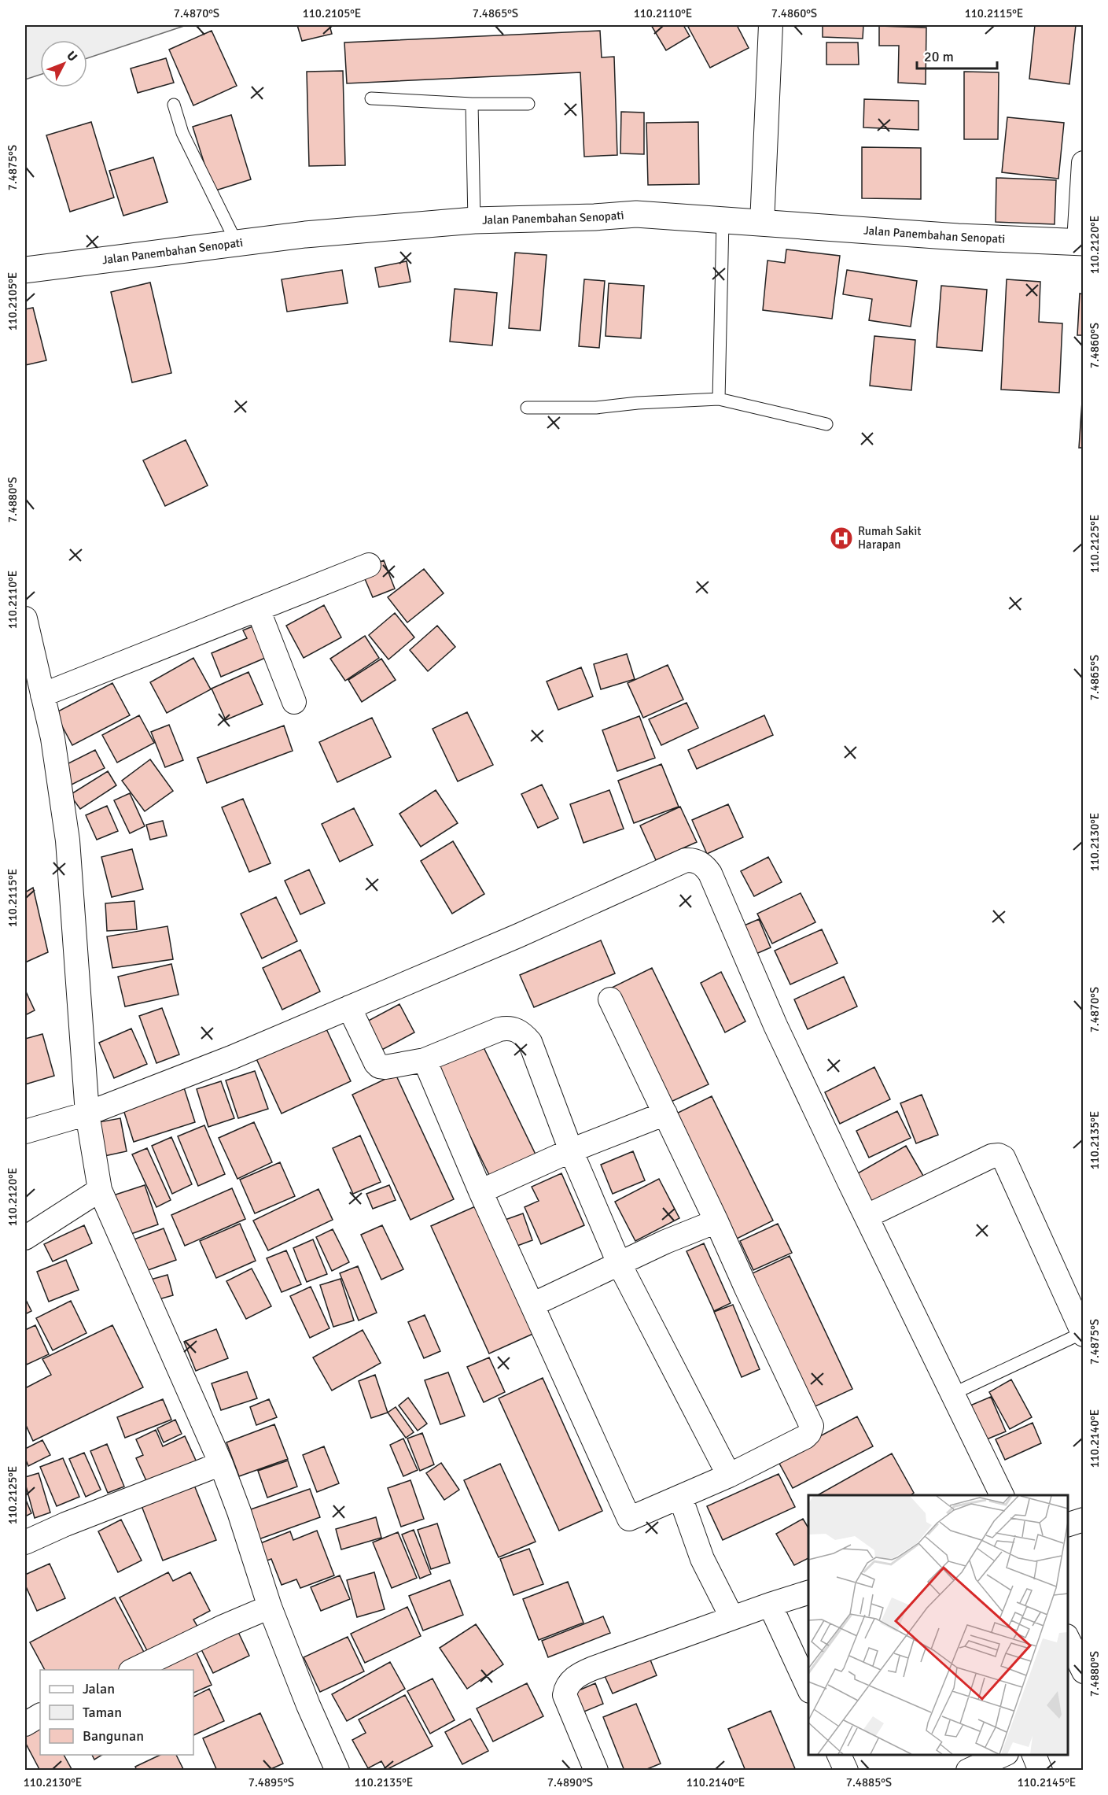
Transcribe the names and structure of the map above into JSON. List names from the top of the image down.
{
  "streets": {
    "main road": ["Jalan Panembahan Senopati"]
  },
  "places": {
    "hospital": ["Rumah Sakit Harapan"]
  },
  "legend": ["Jalan", "Taman", "Bangunan"],
  "scale_bar": "20 m",
  "north": "top right",
  "coordinates": [
    "7.4870°S",
    "110.2105°E",
    "7.4865°S",
    "110.2110°E",
    "7.4860°S",
    "110.2115°E",
    "7.4875°S",
    "110.2120°E",
    "7.4880°S",
    "110.2125°E",
    "110.2130°E",
    "110.2135°E",
    "110.2140°E",
    "7.4895°S",
    "7.4890°S",
    "7.4885°S",
    "110.2145°E"
  ]
}
